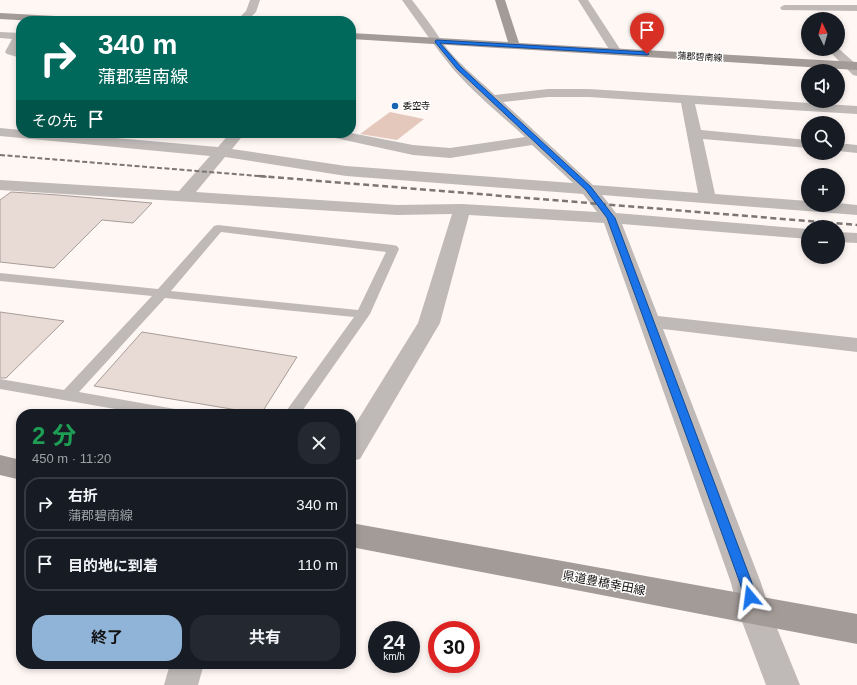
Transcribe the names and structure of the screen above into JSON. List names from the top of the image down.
{
  "streets": {
    "main road": ["蒲郡碧南線", "県道豊橋幸田線"]
  },
  "places": ["委空寺"],
  "north": "top",
  "page": {
    "map_buttons": ["+", "−"],
    "turn": ["340 m", "蒲郡碧南線"],
    "then": "その先",
    "heading": ["2 分", "450 m · 11:20"],
    "list": [
      {
        "name": "右折",
        "note": "蒲郡碧南線",
        "value": "340 m"
      },
      {
        "name": "目的地に到着",
        "value": "110 m"
      }
    ],
    "buttons": ["終了", "共有"],
    "speed": "24 km/h",
    "limit": "30"
  }
}
